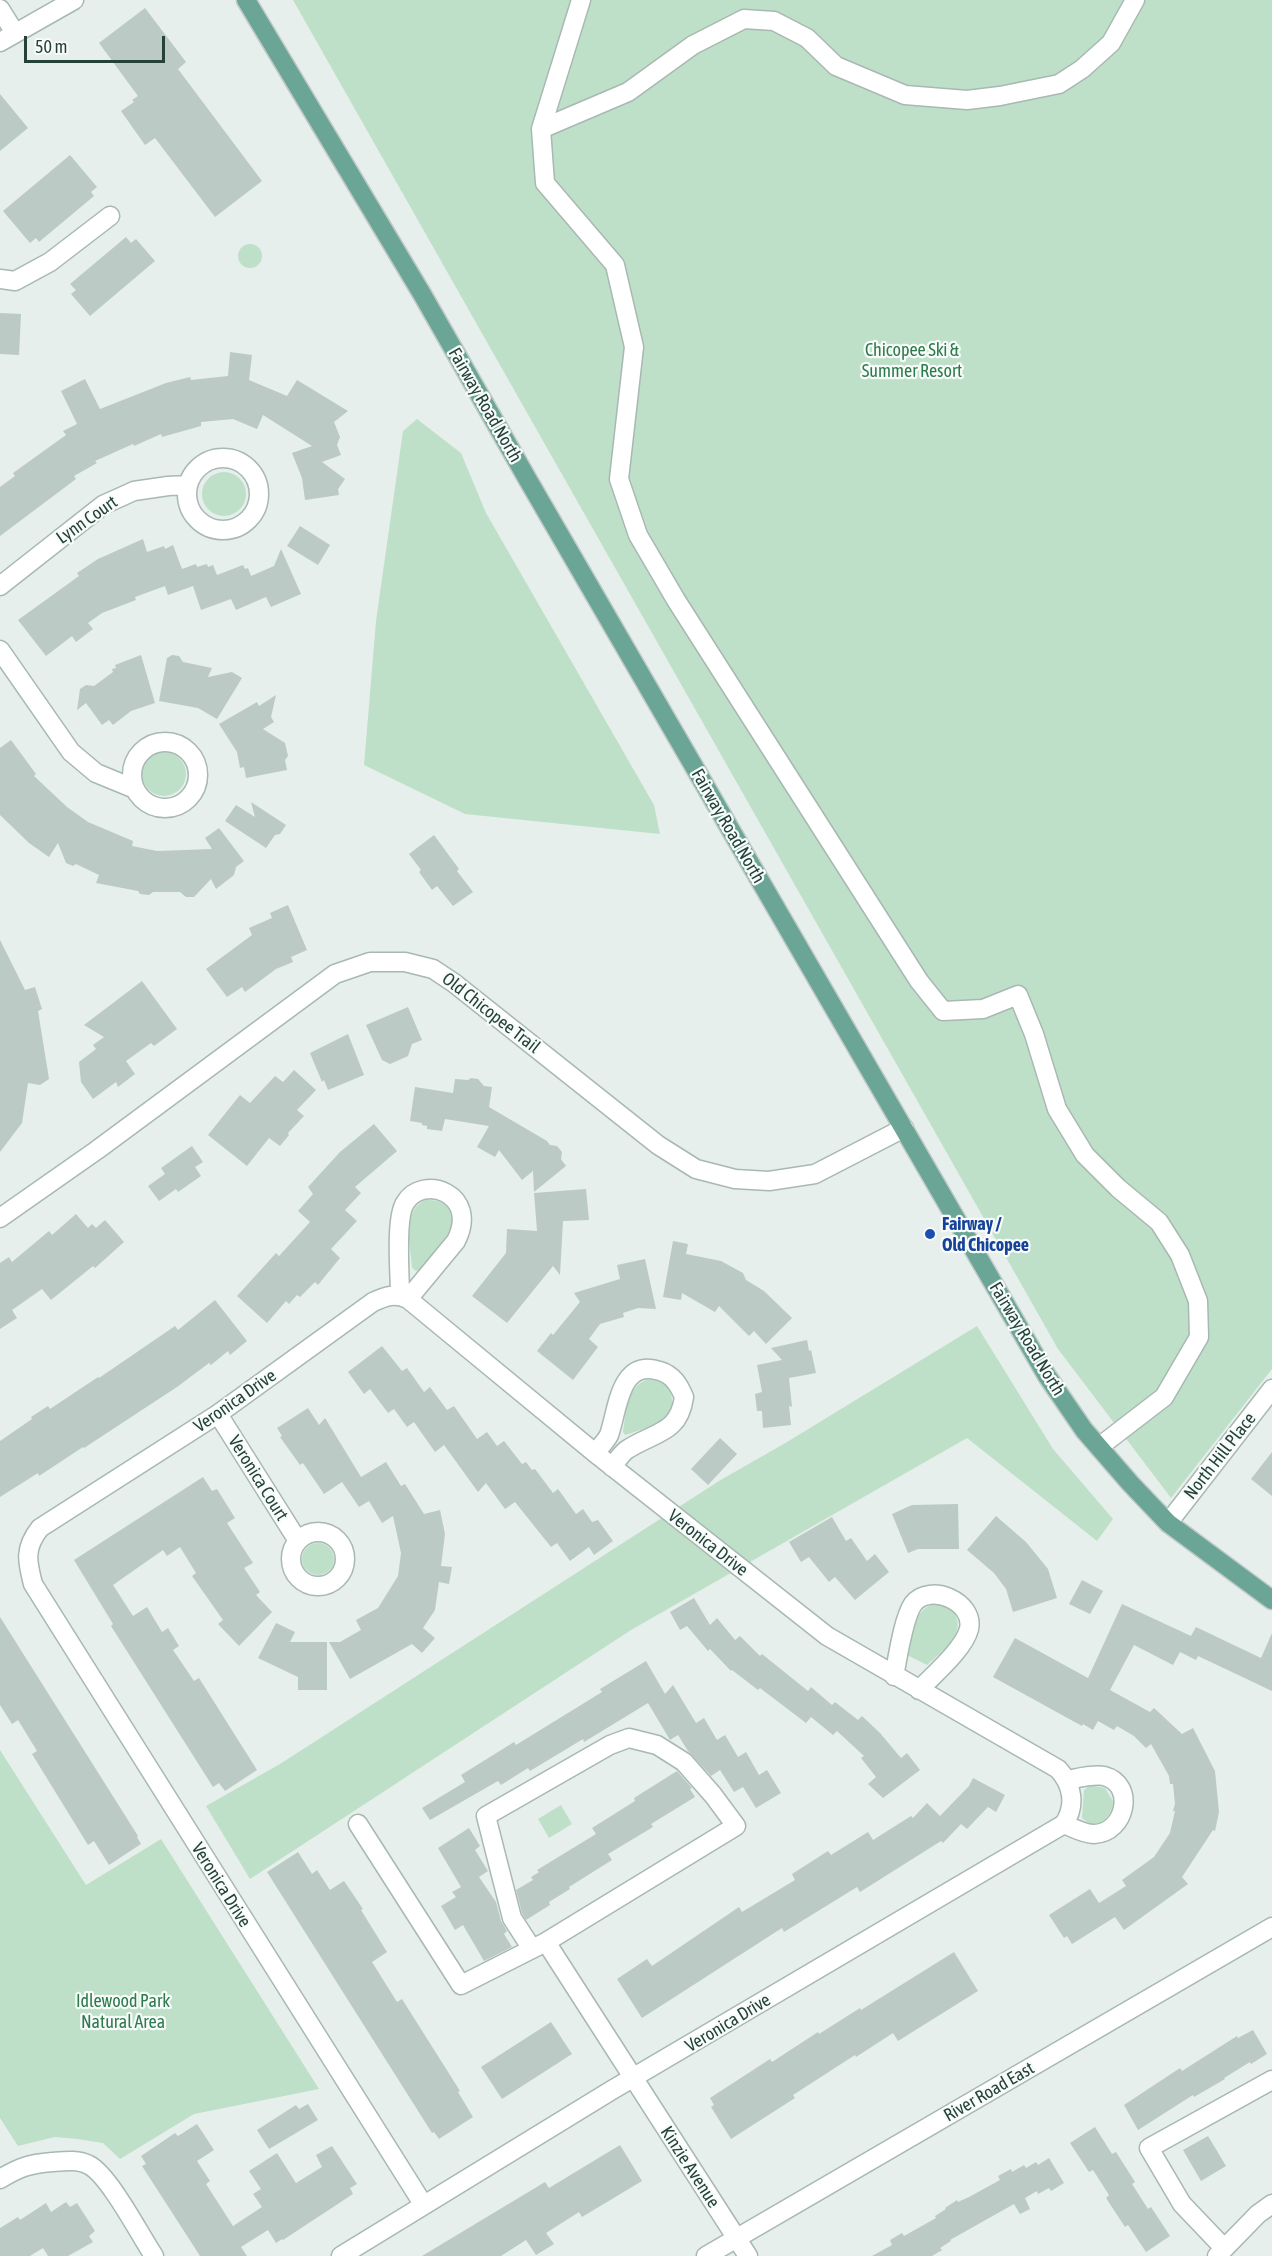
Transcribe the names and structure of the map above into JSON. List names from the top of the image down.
{
  "streets": {
    "main road": ["Fairway Road North"],
    "street": [
      "Lynn Court",
      "Old Chicopee Trail",
      "Veronica Drive",
      "North Hill Place",
      "Veronica Court",
      "River Road East",
      "Kinzie Avenue"
    ]
  },
  "crossings": [
    ["Fairway Road North", "Old Chicopee Trail"],
    ["Fairway Road North", "North Hill Place"],
    ["Veronica Drive", "Veronica Court"],
    ["Veronica Drive", "Kinzie Avenue"],
    ["River Road East", "Kinzie Avenue"]
  ],
  "parks": ["Chicopee Ski & Summer Resort", "Idlewood Park Natural Area"],
  "places": ["Fairway / Old Chicopee"],
  "scale_bar": "50 m"
}
